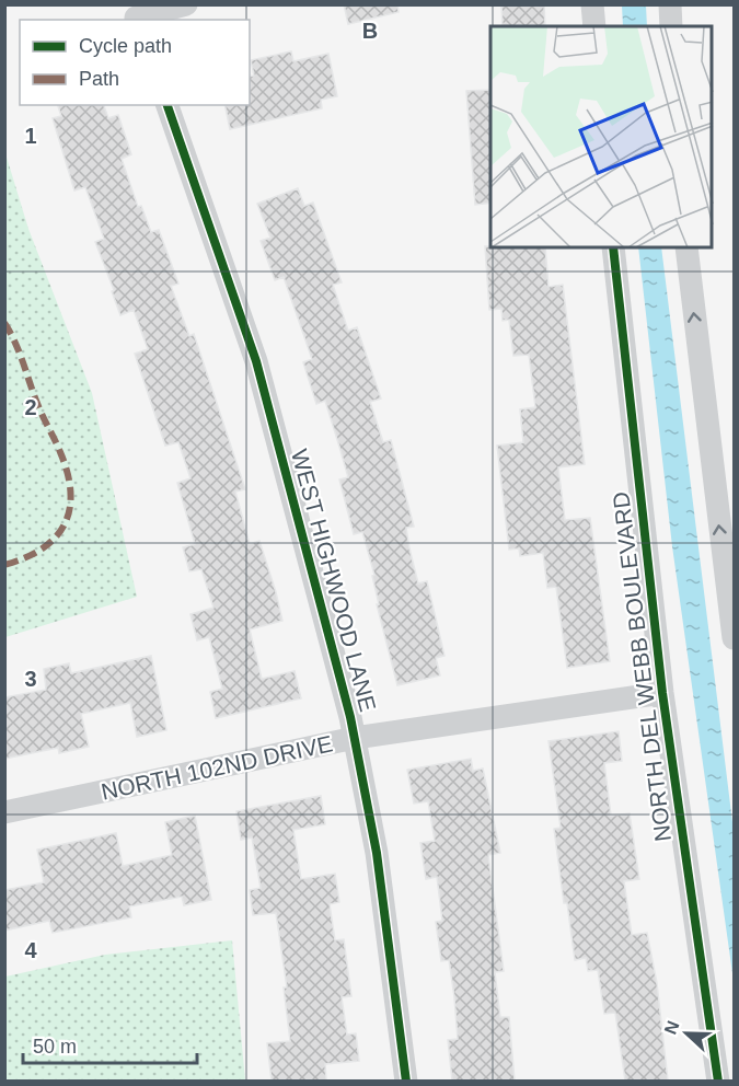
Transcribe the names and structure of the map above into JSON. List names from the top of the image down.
{
  "streets": {
    "street": ["WEST HIGHWOOD LANE", "NORTH DEL WEBB BOULEVARD", "NORTH 102ND DRIVE"]
  },
  "crossings": [
    ["WEST HIGHWOOD LANE", "NORTH 102ND DRIVE"],
    ["NORTH DEL WEBB BOULEVARD", "NORTH 102ND DRIVE"]
  ],
  "legend": ["Cycle path", "Path"],
  "scale_bar": "50 m",
  "north": "left",
  "grid": {
    "columns": ["B"],
    "rows": [
      "1",
      "2",
      "3",
      "4"
    ]
  }
}
